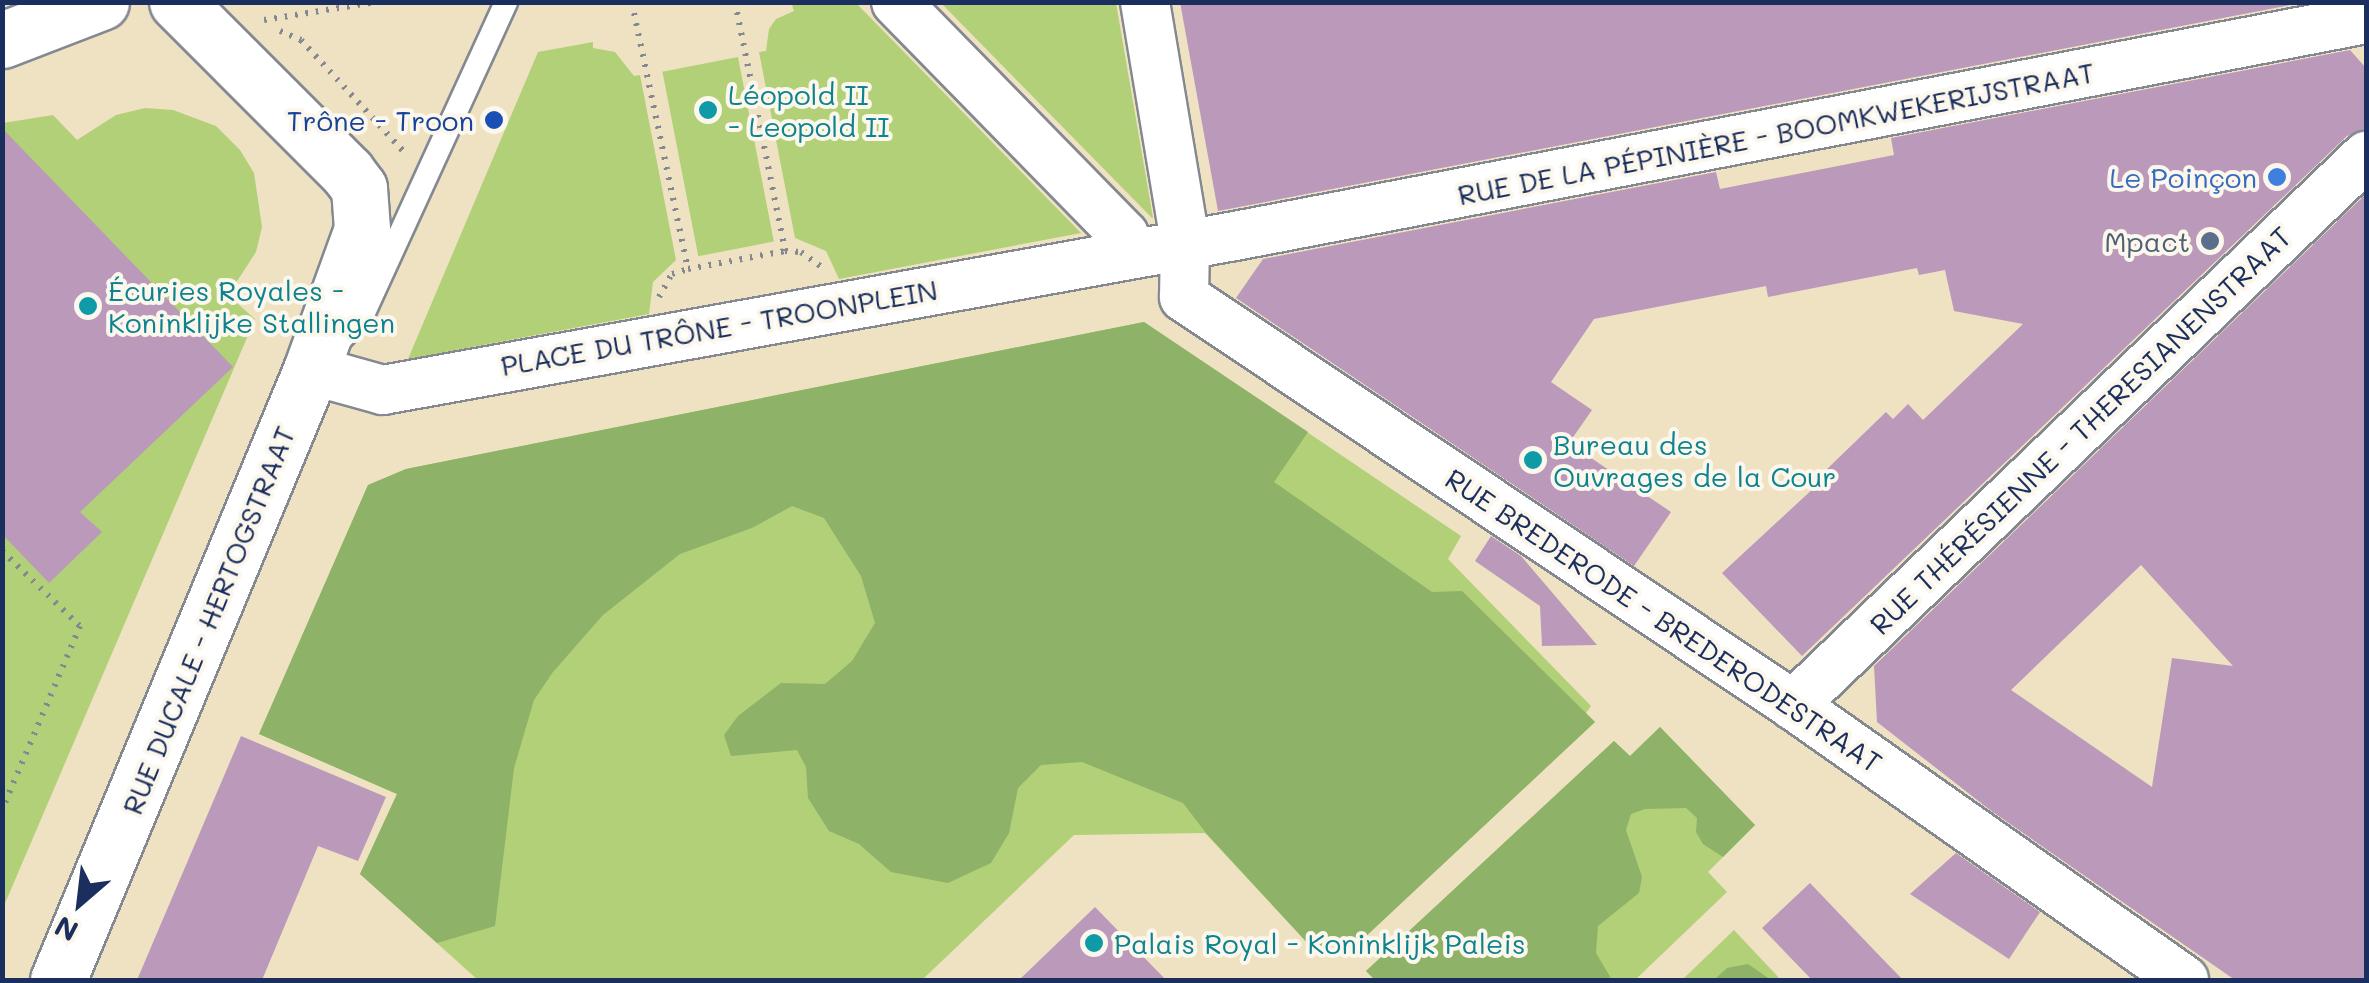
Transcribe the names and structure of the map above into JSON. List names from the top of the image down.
{
  "streets": {
    "main road": ["RUE DUCALE - HERTOGSTRAAT"],
    "street": [
      "RUE DE LA PÉPINIÈRE - BOOMKWEKERIJSTRAAT",
      "PLACE DU TRÔNE - TROONPLEIN",
      "RUE THÉRÉSIENNE - THERESIANENSTRAAT",
      "RUE BREDERODE - BREDERODESTRAAT"
    ]
  },
  "crossings": [
    ["RUE DE LA PÉPINIÈRE - BOOMKWEKERIJSTRAAT", "PLACE DU TRÔNE - TROONPLEIN"],
    ["RUE DE LA PÉPINIÈRE - BOOMKWEKERIJSTRAAT", "RUE BREDERODE - BREDERODESTRAAT"],
    ["PLACE DU TRÔNE - TROONPLEIN", "RUE DUCALE - HERTOGSTRAAT"],
    ["PLACE DU TRÔNE - TROONPLEIN", "RUE BREDERODE - BREDERODESTRAAT"],
    ["RUE THÉRÉSIENNE - THERESIANENSTRAAT", "RUE BREDERODE - BREDERODESTRAAT"]
  ],
  "places": [
    "Léopold II - Leopold II",
    "Trône - Troon",
    "Le Poinçon",
    "Mpact",
    "Écuries Royales - Koninklijke Stallingen",
    "Bureau des Ouvrages de la Cour",
    "Palais Royal - Koninklijk Paleis"
  ],
  "north": "bottom left"
}
